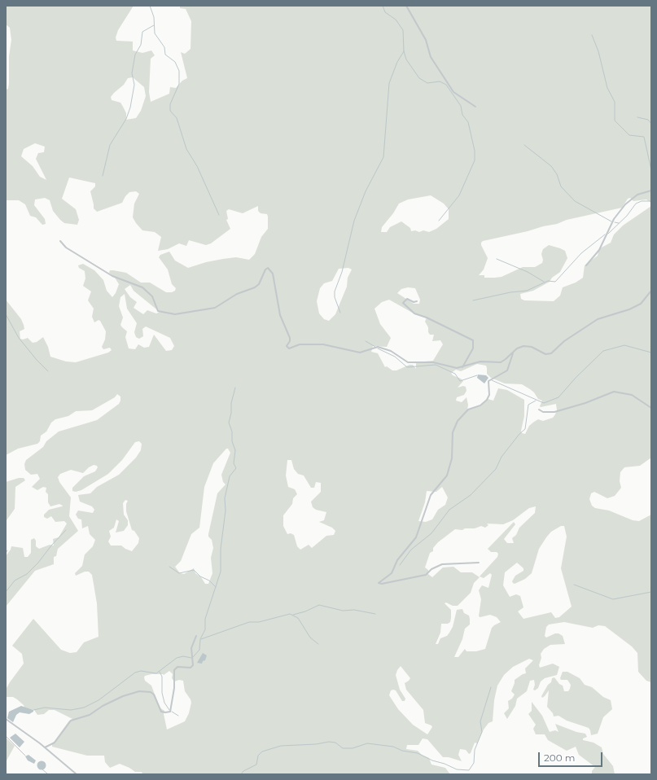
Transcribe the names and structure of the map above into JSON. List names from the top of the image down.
{
  "scale_bar": "200 m"
}
